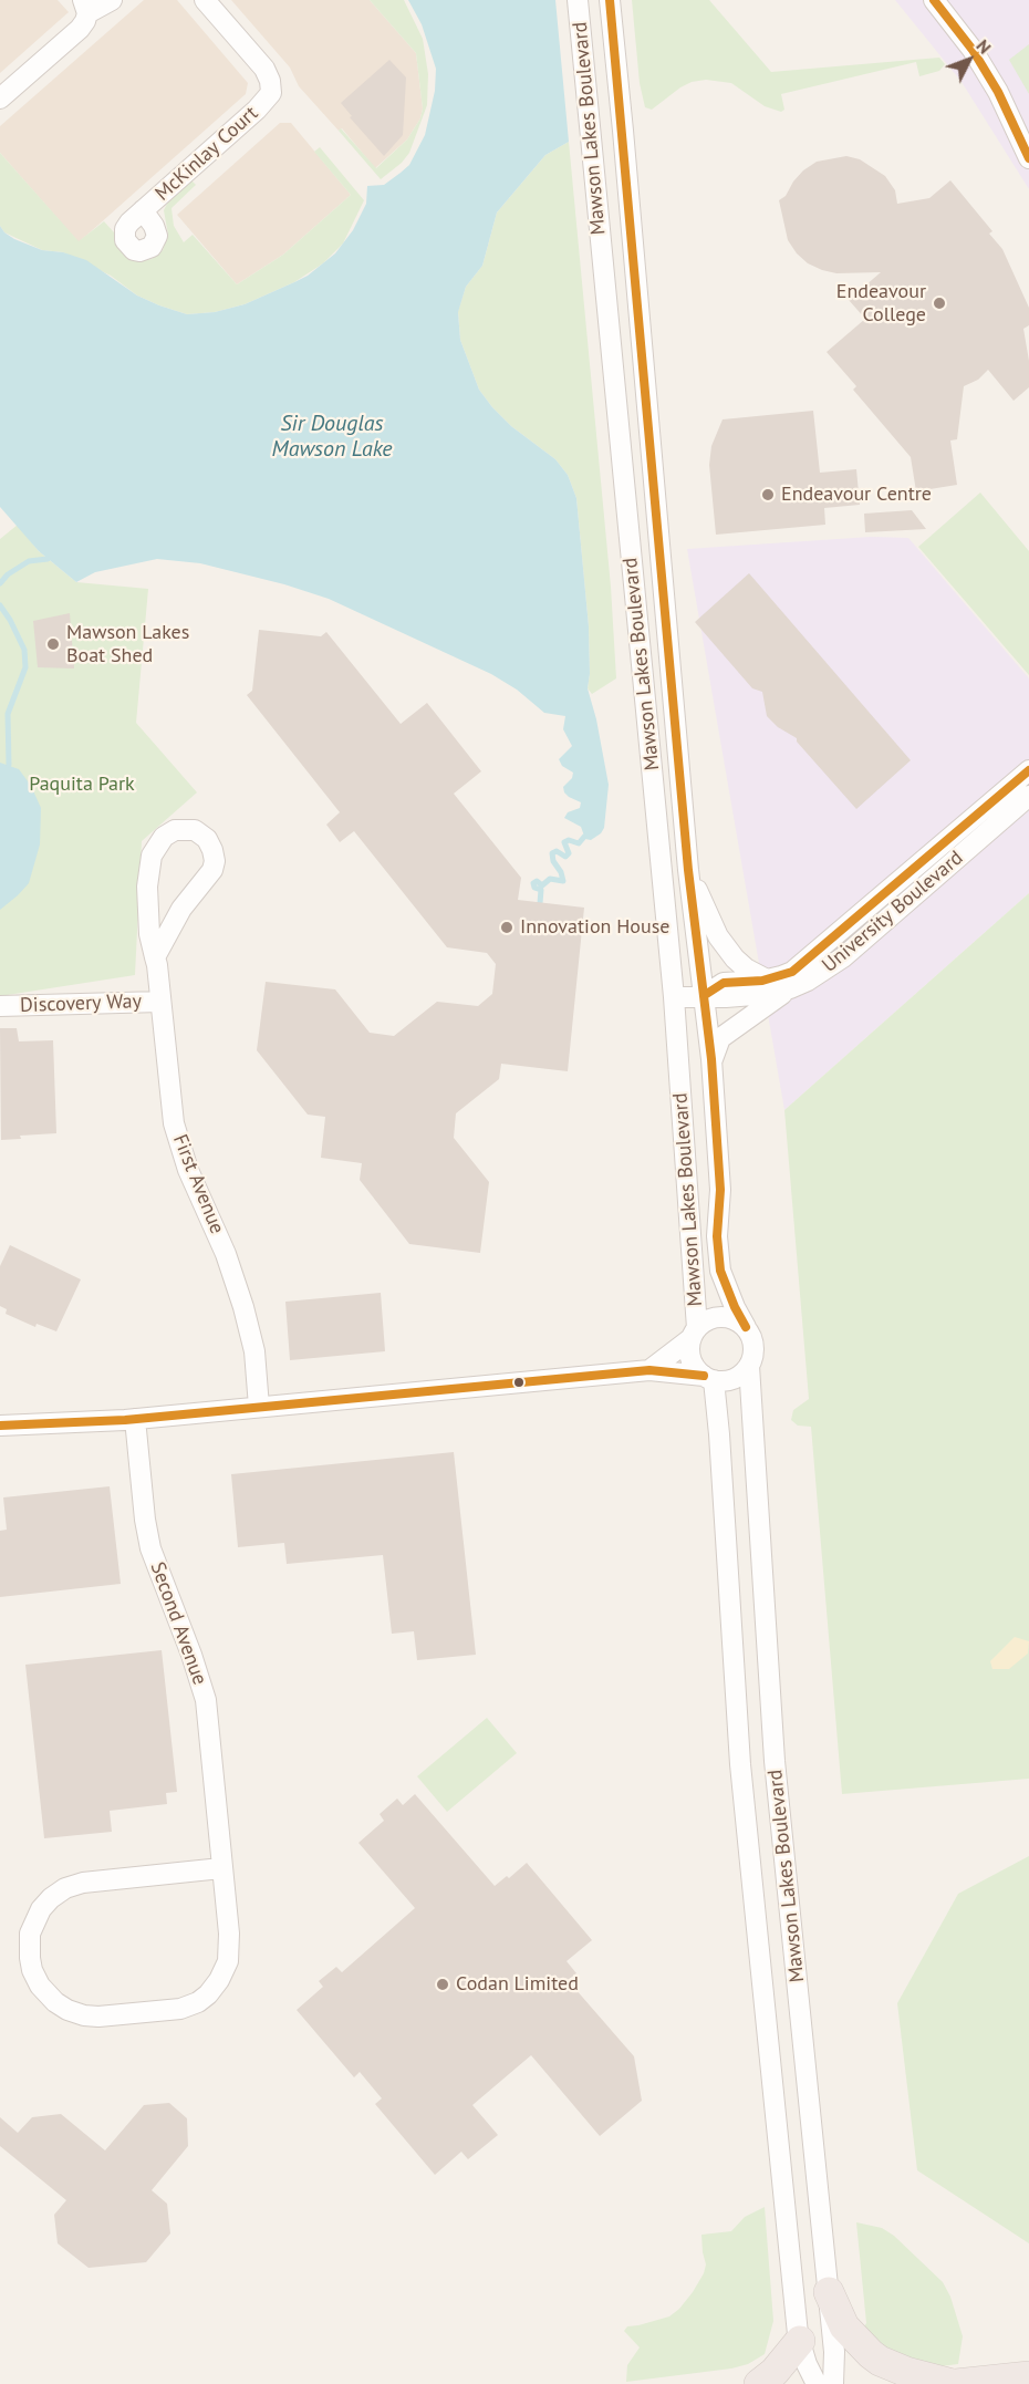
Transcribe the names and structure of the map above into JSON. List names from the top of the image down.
{
  "streets": {
    "street": [
      "Mawson Lakes Boulevard",
      "McKinlay Court",
      "University Boulevard",
      "Discovery Way",
      "First Avenue",
      "Second Avenue"
    ]
  },
  "crossings": [
    ["Mawson Lakes Boulevard", "University Boulevard"],
    ["Discovery Way", "First Avenue"]
  ],
  "water": ["Sir Douglas Mawson Lake"],
  "parks": ["Paquita Park"],
  "places": [
    "Endeavour College",
    "Endeavour Centre",
    "Mawson Lakes Boat Shed",
    "Innovation House",
    "Codan Limited"
  ],
  "north": "top right"
}
